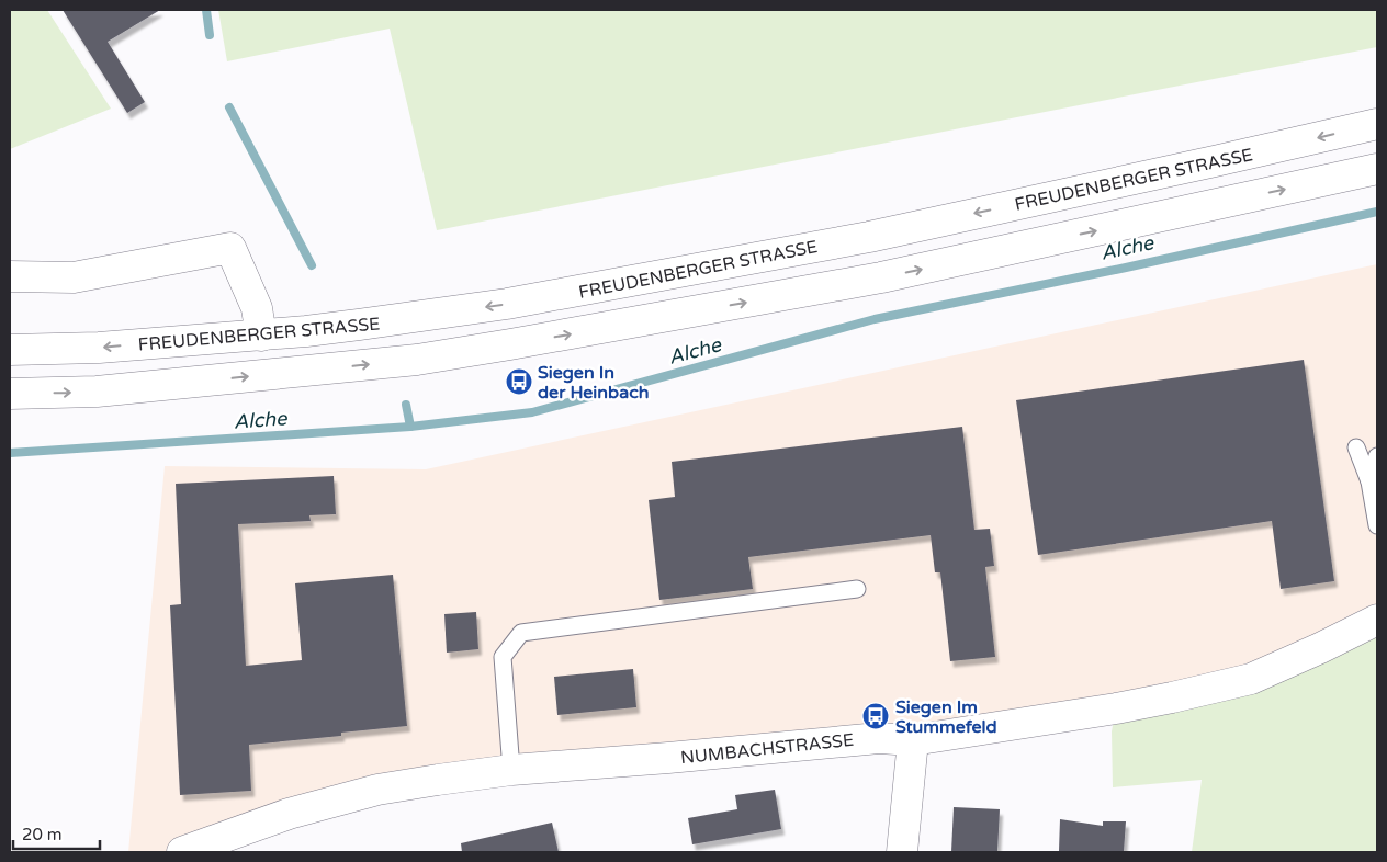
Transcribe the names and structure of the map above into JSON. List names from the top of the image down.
{
  "streets": {
    "main road": ["FREUDENBERGER STRASSE", "NUMBACHSTRASSE"]
  },
  "water": ["Alche"],
  "places": {
    "bus stop": ["Siegen In der Heinbach", "Siegen Im Stummefeld"]
  },
  "scale_bar": "20 m"
}
